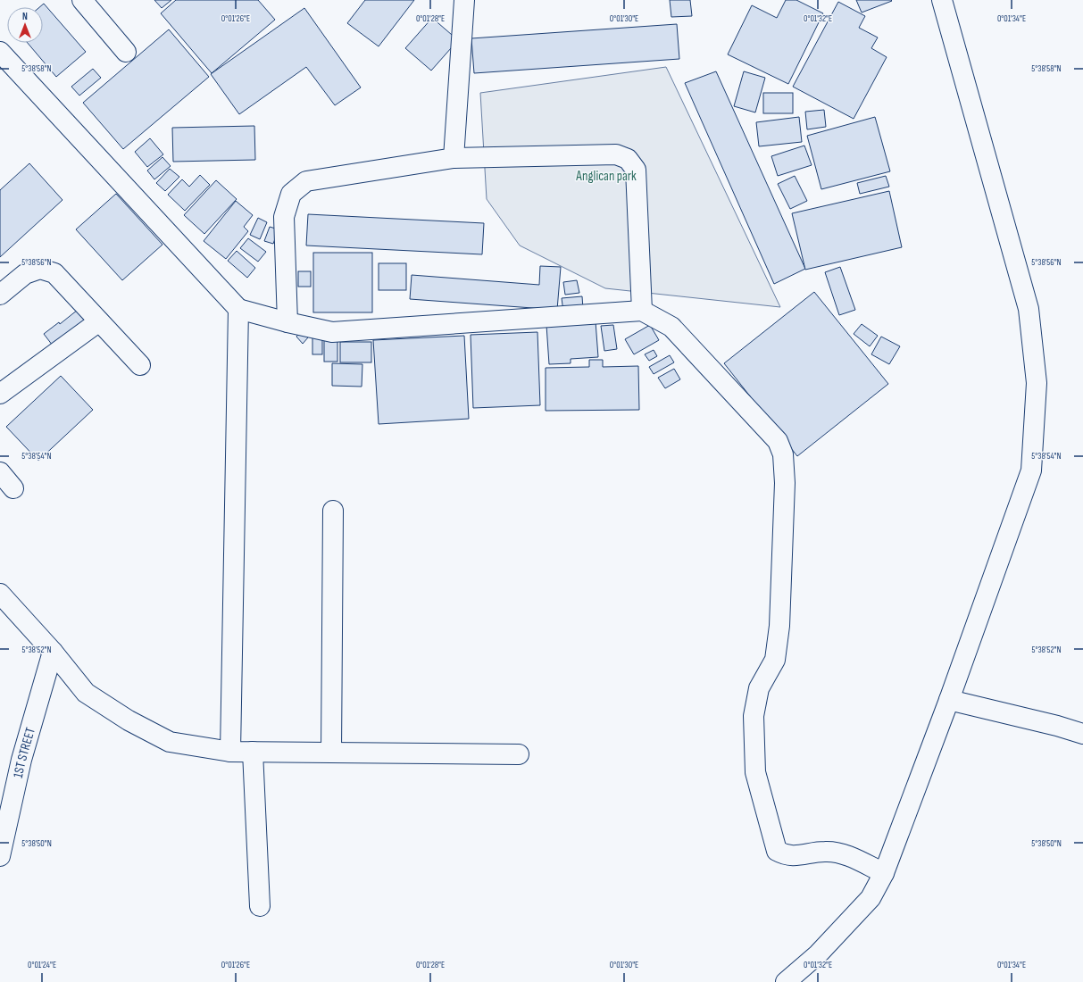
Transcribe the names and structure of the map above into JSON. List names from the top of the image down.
{
  "streets": {
    "street": ["1ST STREET"]
  },
  "parks": ["Anglican park"],
  "north": "top",
  "coordinates": [
    "0°01'26\"E",
    "0°01'28\"E",
    "0°01'30\"E",
    "0°01'32\"E",
    "0°01'34\"E",
    "5°38'58\"N",
    "5°38'56\"N",
    "5°38'54\"N",
    "5°38'52\"N",
    "5°38'50\"N",
    "0°01'24\"E"
  ]
}
